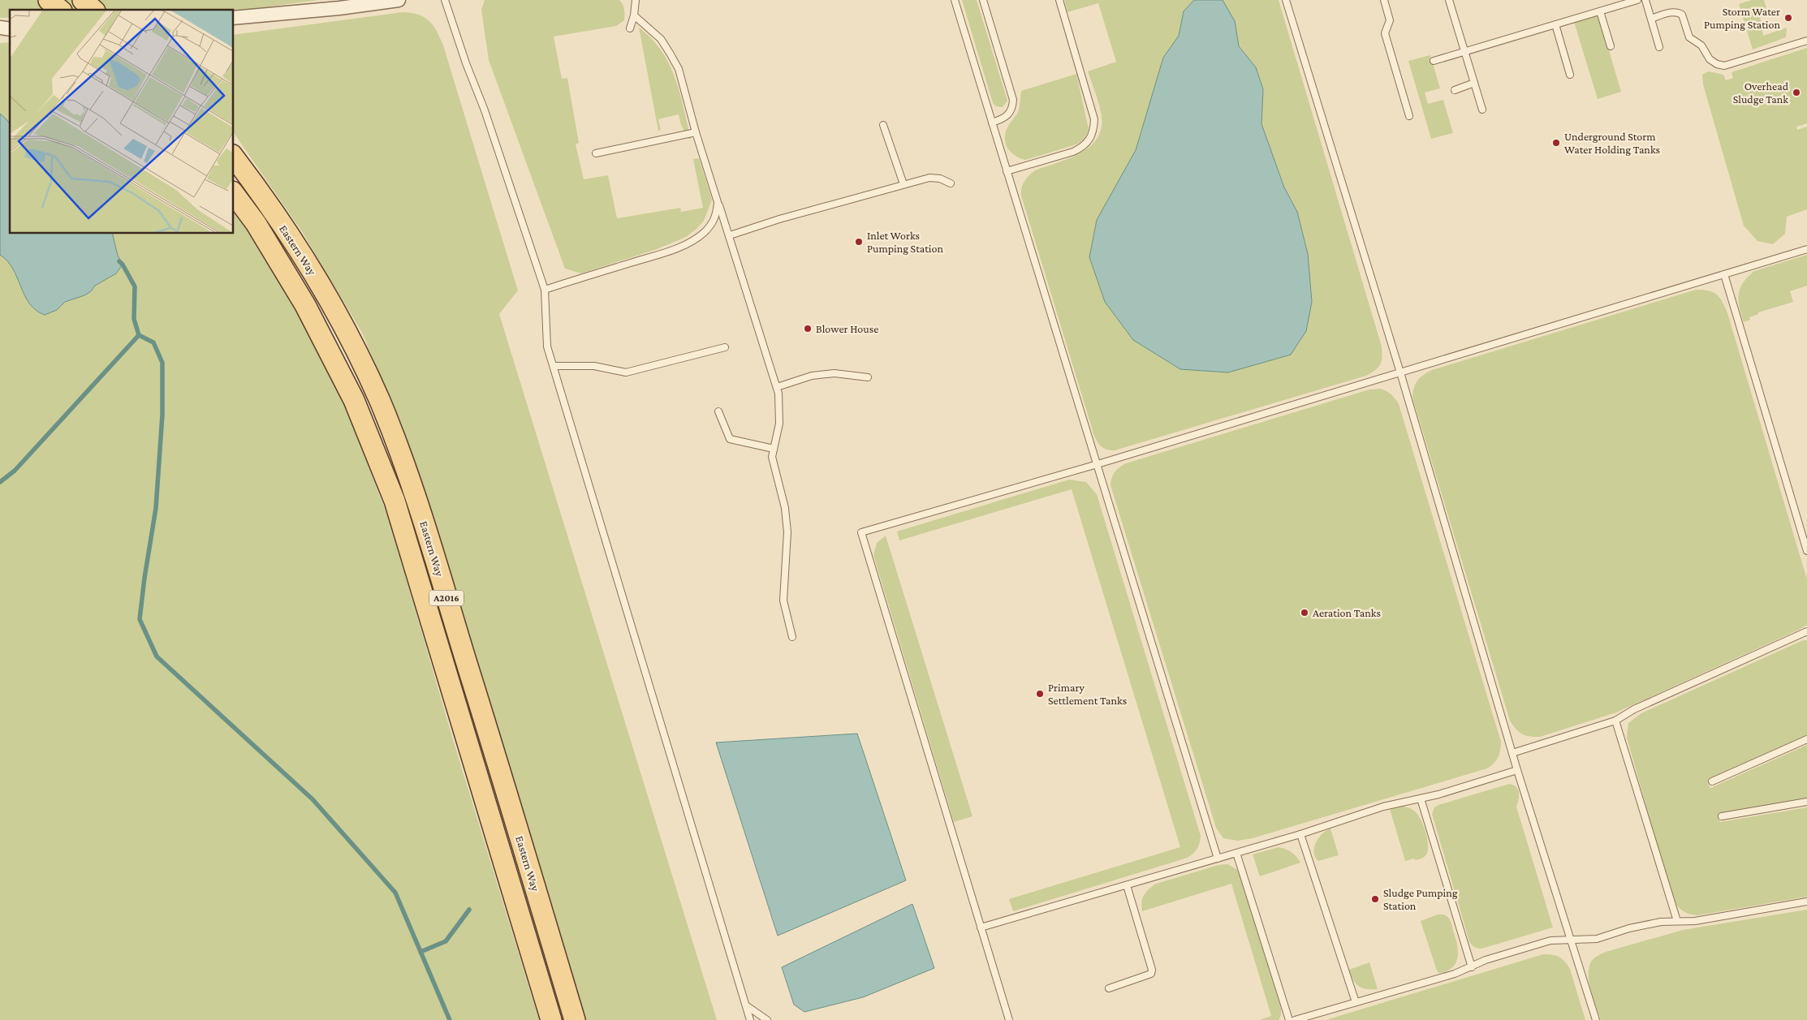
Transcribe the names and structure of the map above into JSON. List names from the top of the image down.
{
  "streets": {
    "main road": ["Eastern Way", "A2016"]
  },
  "places": [
    "Storm Water Pumping Station",
    "Overhead Sludge Tank",
    "Underground Storm Water Holding Tanks",
    "Inlet Works Pumping Station",
    "Blower House",
    "Aeration Tanks",
    "Primary Settlement Tanks",
    "Sludge Pumping Station"
  ]
}
